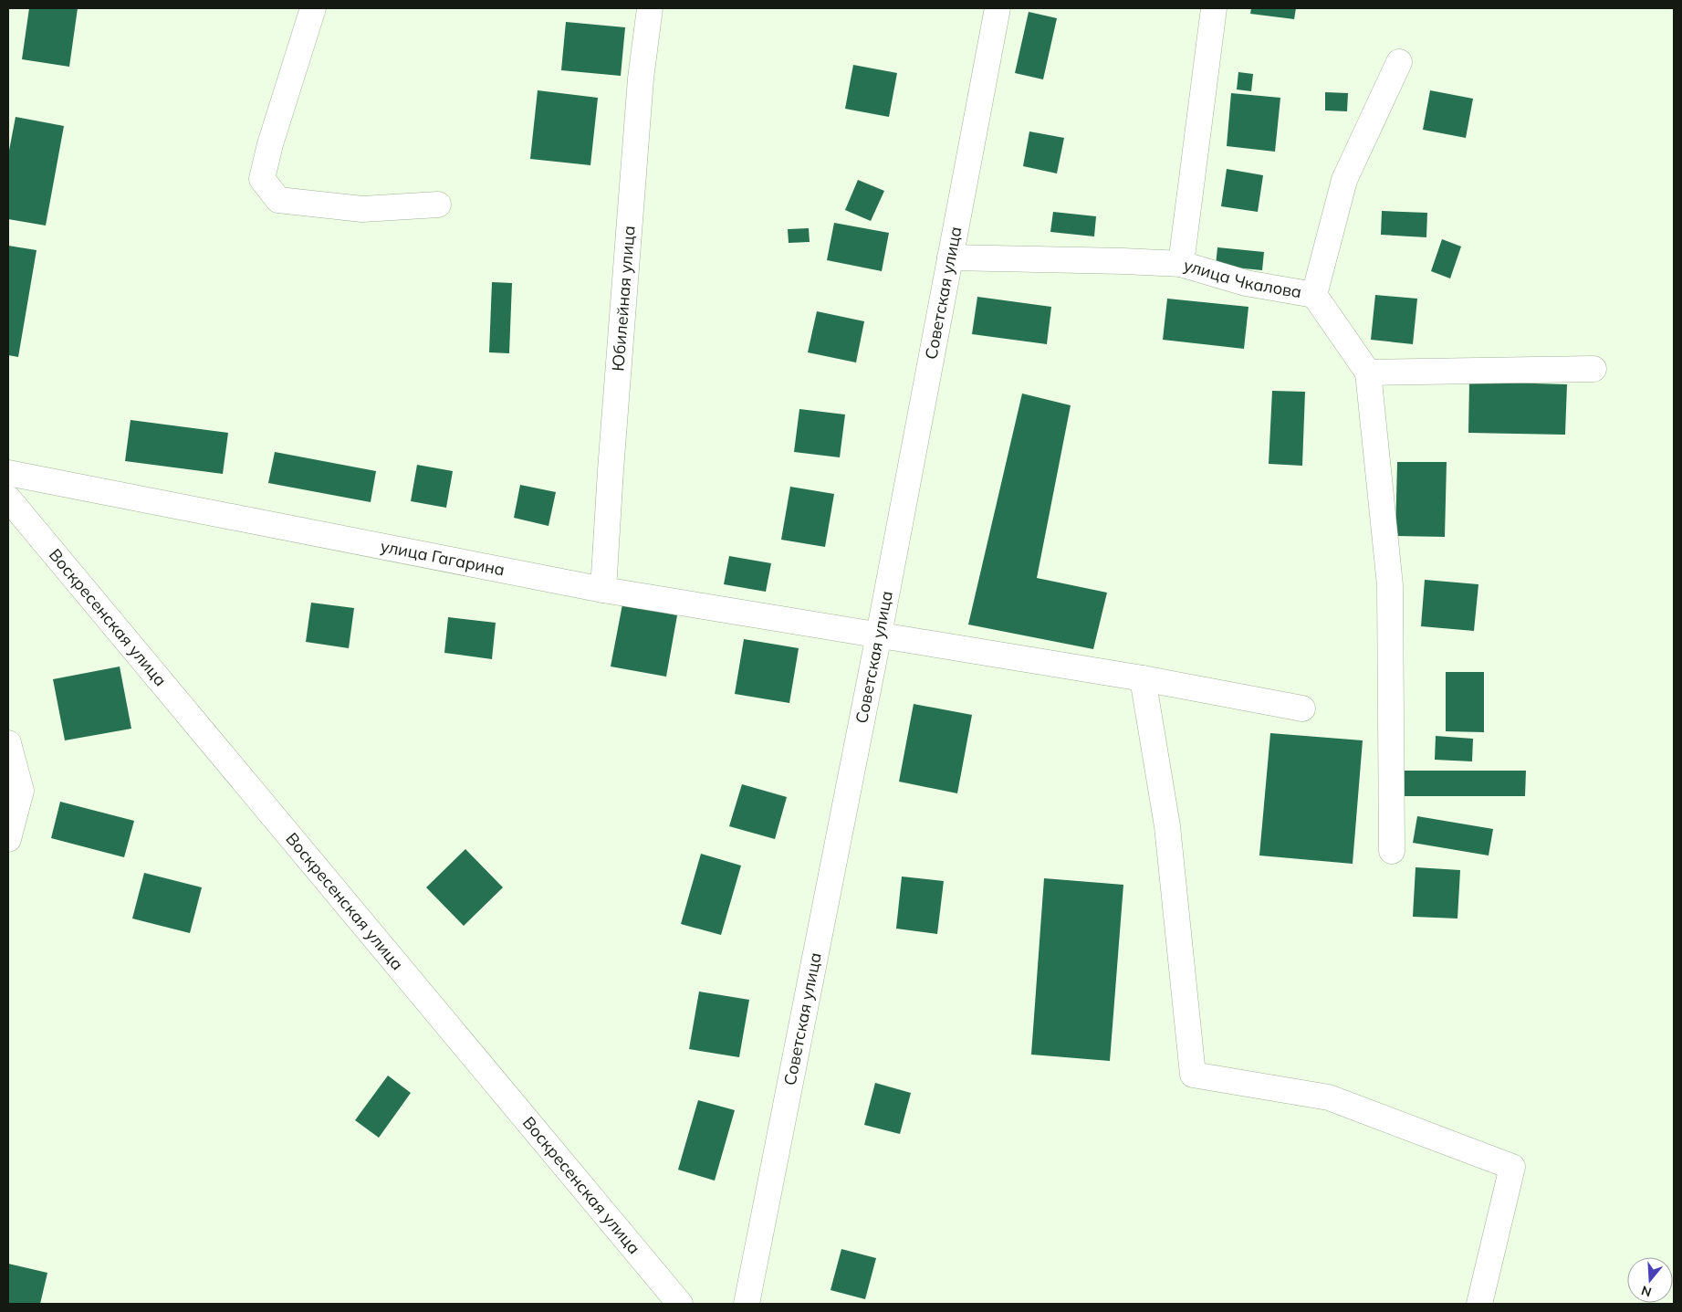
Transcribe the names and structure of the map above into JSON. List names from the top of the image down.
{
  "streets": {
    "street": [
      "улица Чкалова",
      "Советская улица",
      "Юбилейная улица",
      "улица Гагарина",
      "Воскресенская улица"
    ]
  },
  "crossings": [
    ["Советская улица", "улица Гагарина"],
    ["Юбилейная улица", "улица Гагарина"]
  ],
  "north": "bottom"
}
